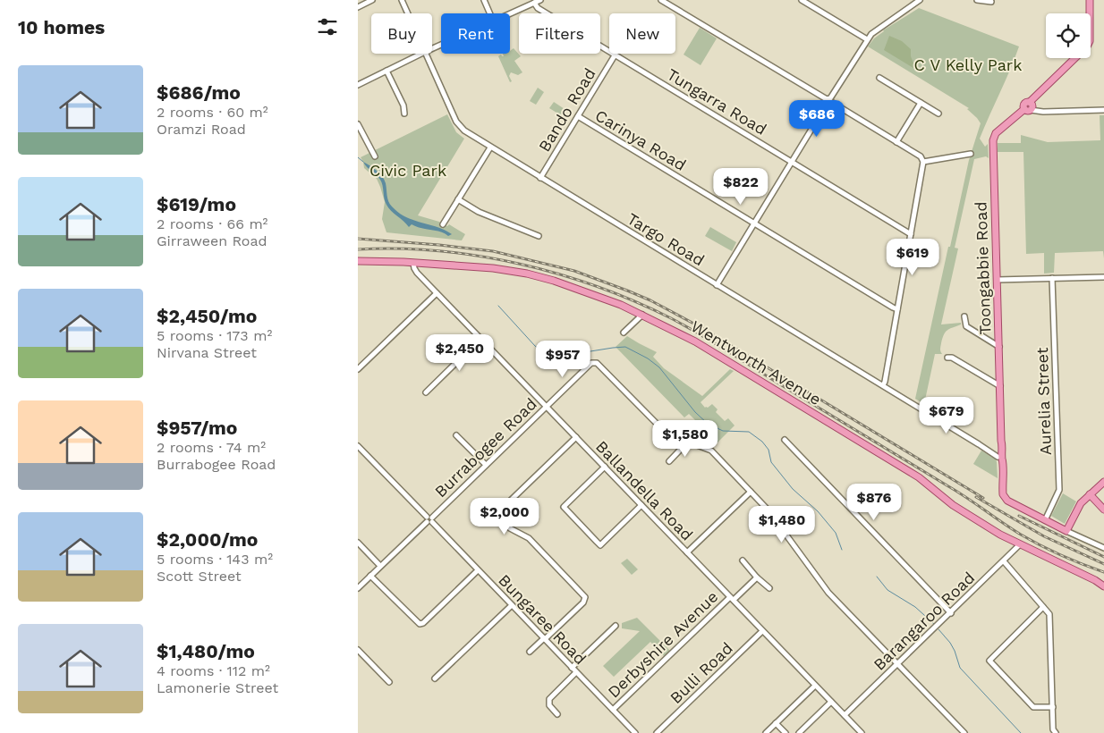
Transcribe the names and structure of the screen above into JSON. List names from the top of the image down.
{
  "streets": {
    "main road": ["Toongabbie Road", "Wentworth Avenue"],
    "street": [
      "Tungarra Road",
      "Bando Road",
      "Carinya Road",
      "Targo Road",
      "Aurelia Street",
      "Burrabogee Road",
      "Ballandella Road",
      "Bungaree Road",
      "Barangaroo Road",
      "Derbyshire Avenue",
      "Bulli Road"
    ]
  },
  "crossings": [
    ["Tungarra Road", "Bando Road"],
    ["Bando Road", "Carinya Road"],
    ["Bando Road", "Targo Road"],
    ["Targo Road", "Toongabbie Road"],
    ["Toongabbie Road", "Aurelia Street"],
    ["Wentworth Avenue", "Ballandella Road"],
    ["Wentworth Avenue", "Barangaroo Road"],
    ["Burrabogee Road", "Ballandella Road"],
    ["Burrabogee Road", "Bungaree Road"],
    ["Ballandella Road", "Barangaroo Road"],
    ["Ballandella Road", "Derbyshire Avenue"],
    ["Ballandella Road", "Bulli Road"],
    ["Bungaree Road", "Derbyshire Avenue"]
  ],
  "parks": ["C V Kelly Park", "Civic Park"],
  "page": {
    "heading": "10 homes",
    "chip": [
      "Buy",
      "Rent",
      "Filters",
      "New"
    ],
    "list": [
      {
        "name": "$686/mo",
        "note": "2 rooms · 60 m² · Oramzi Road"
      },
      {
        "name": "$619/mo",
        "note": "2 rooms · 66 m² · Girraween Road"
      },
      {
        "name": "$2,450/mo",
        "note": "5 rooms · 173 m² · Nirvana Street"
      },
      {
        "name": "$957/mo",
        "note": "2 rooms · 74 m² · Burrabogee Road"
      },
      {
        "name": "$2,000/mo",
        "note": "5 rooms · 143 m² · Scott Street"
      },
      {
        "name": "$1,480/mo",
        "note": "4 rooms · 112 m² · Lamonerie Street"
      }
    ],
    "price": [
      "$686",
      "$822",
      "$619",
      "$2,450",
      "$957",
      "$679",
      "$1,580",
      "$876",
      "$2,000",
      "$1,480"
    ]
  }
}
